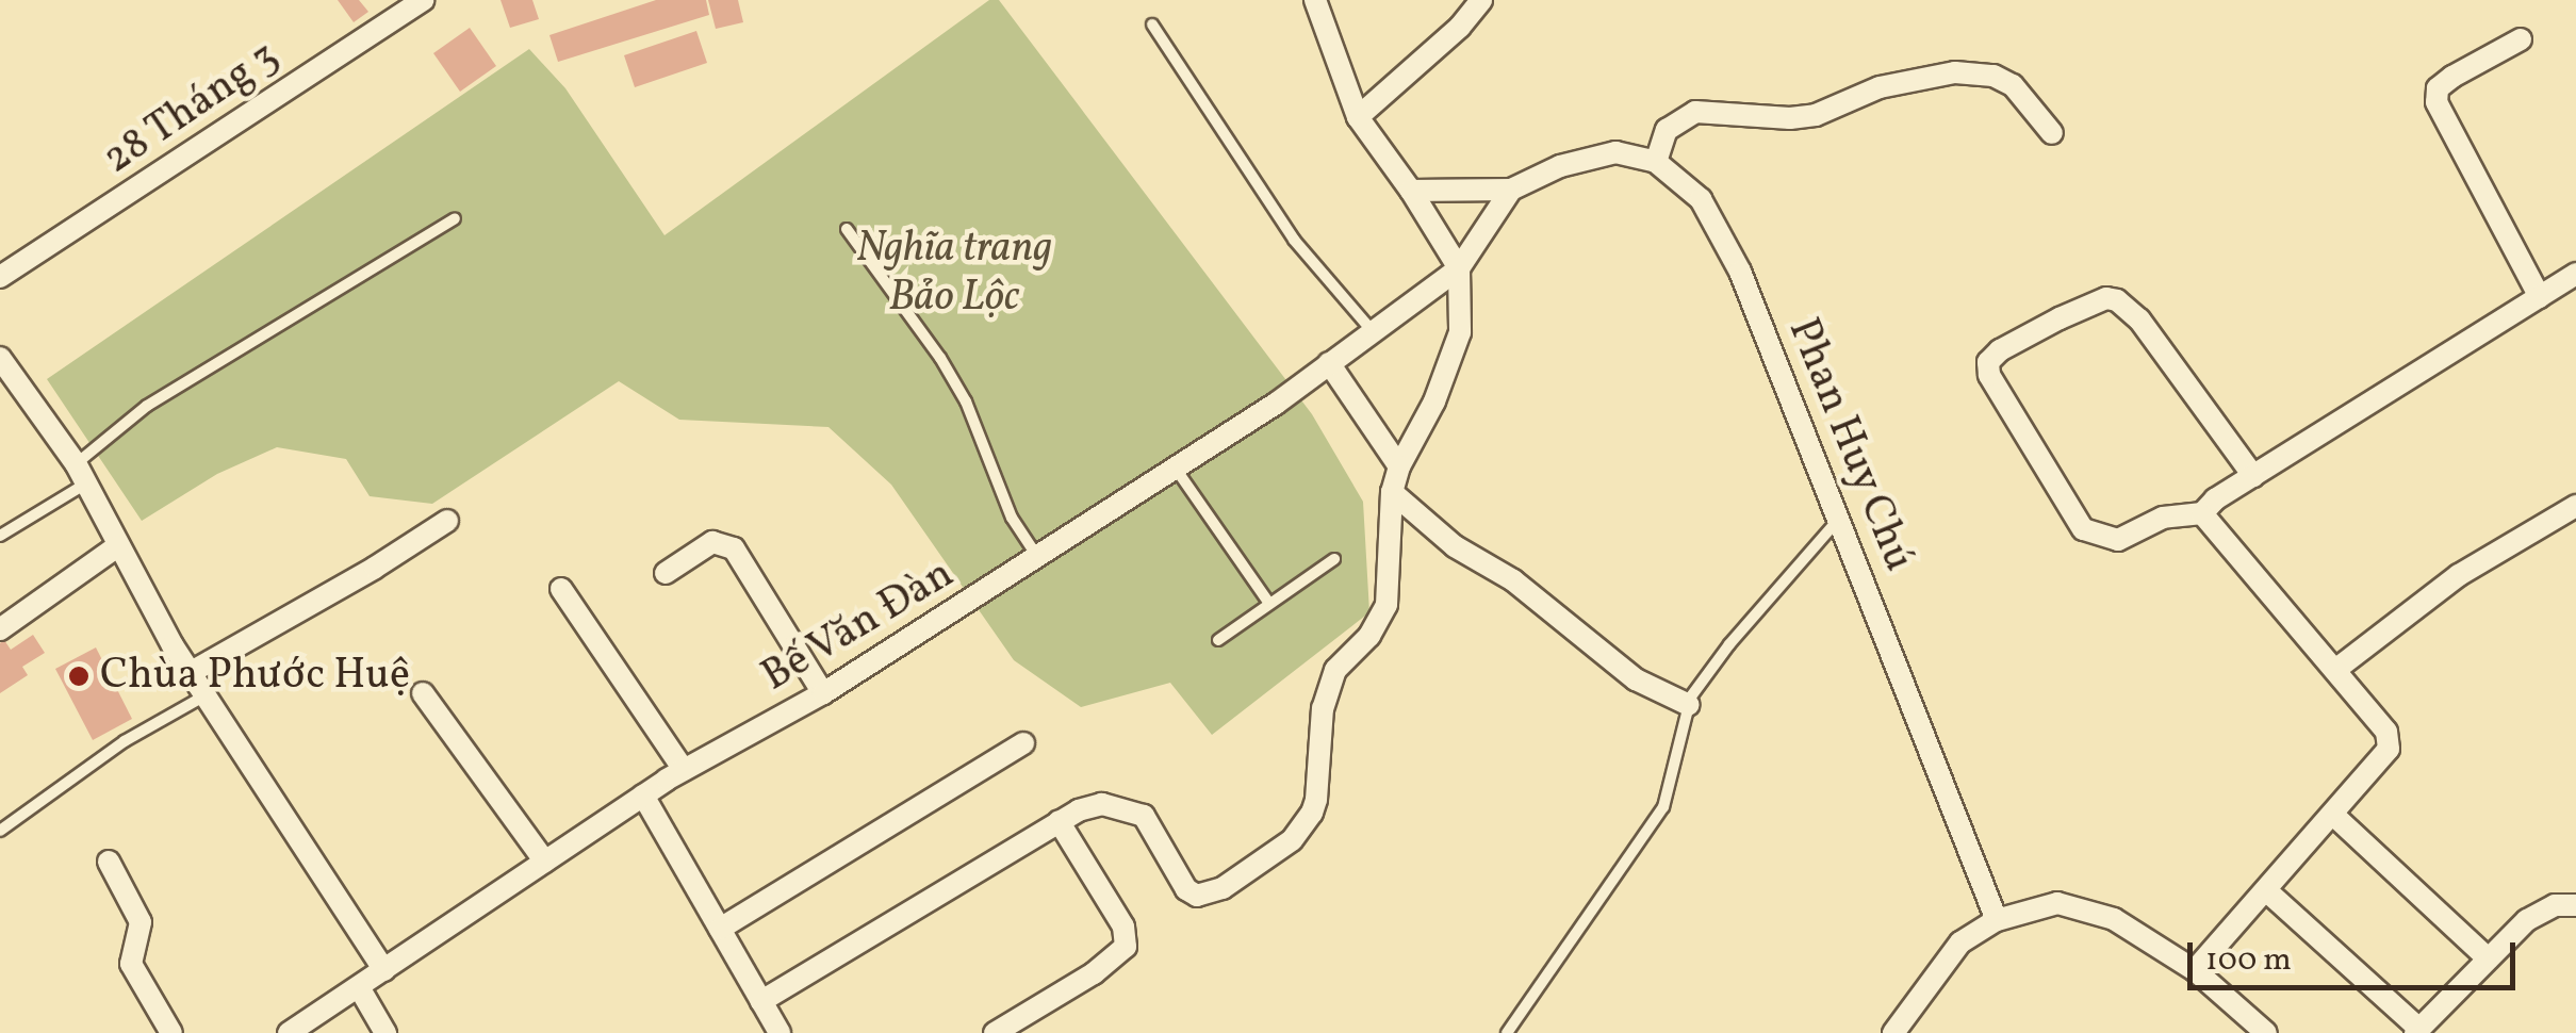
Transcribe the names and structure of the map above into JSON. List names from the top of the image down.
{
  "streets": {
    "street": ["28 Tháng 3", "Phan Huy Chú", "Bế Văn Đàn"]
  },
  "parks": ["Nghĩa trang Bảo Lộc"],
  "places": ["Chùa Phước Huệ"],
  "scale_bar": "100 m"
}
